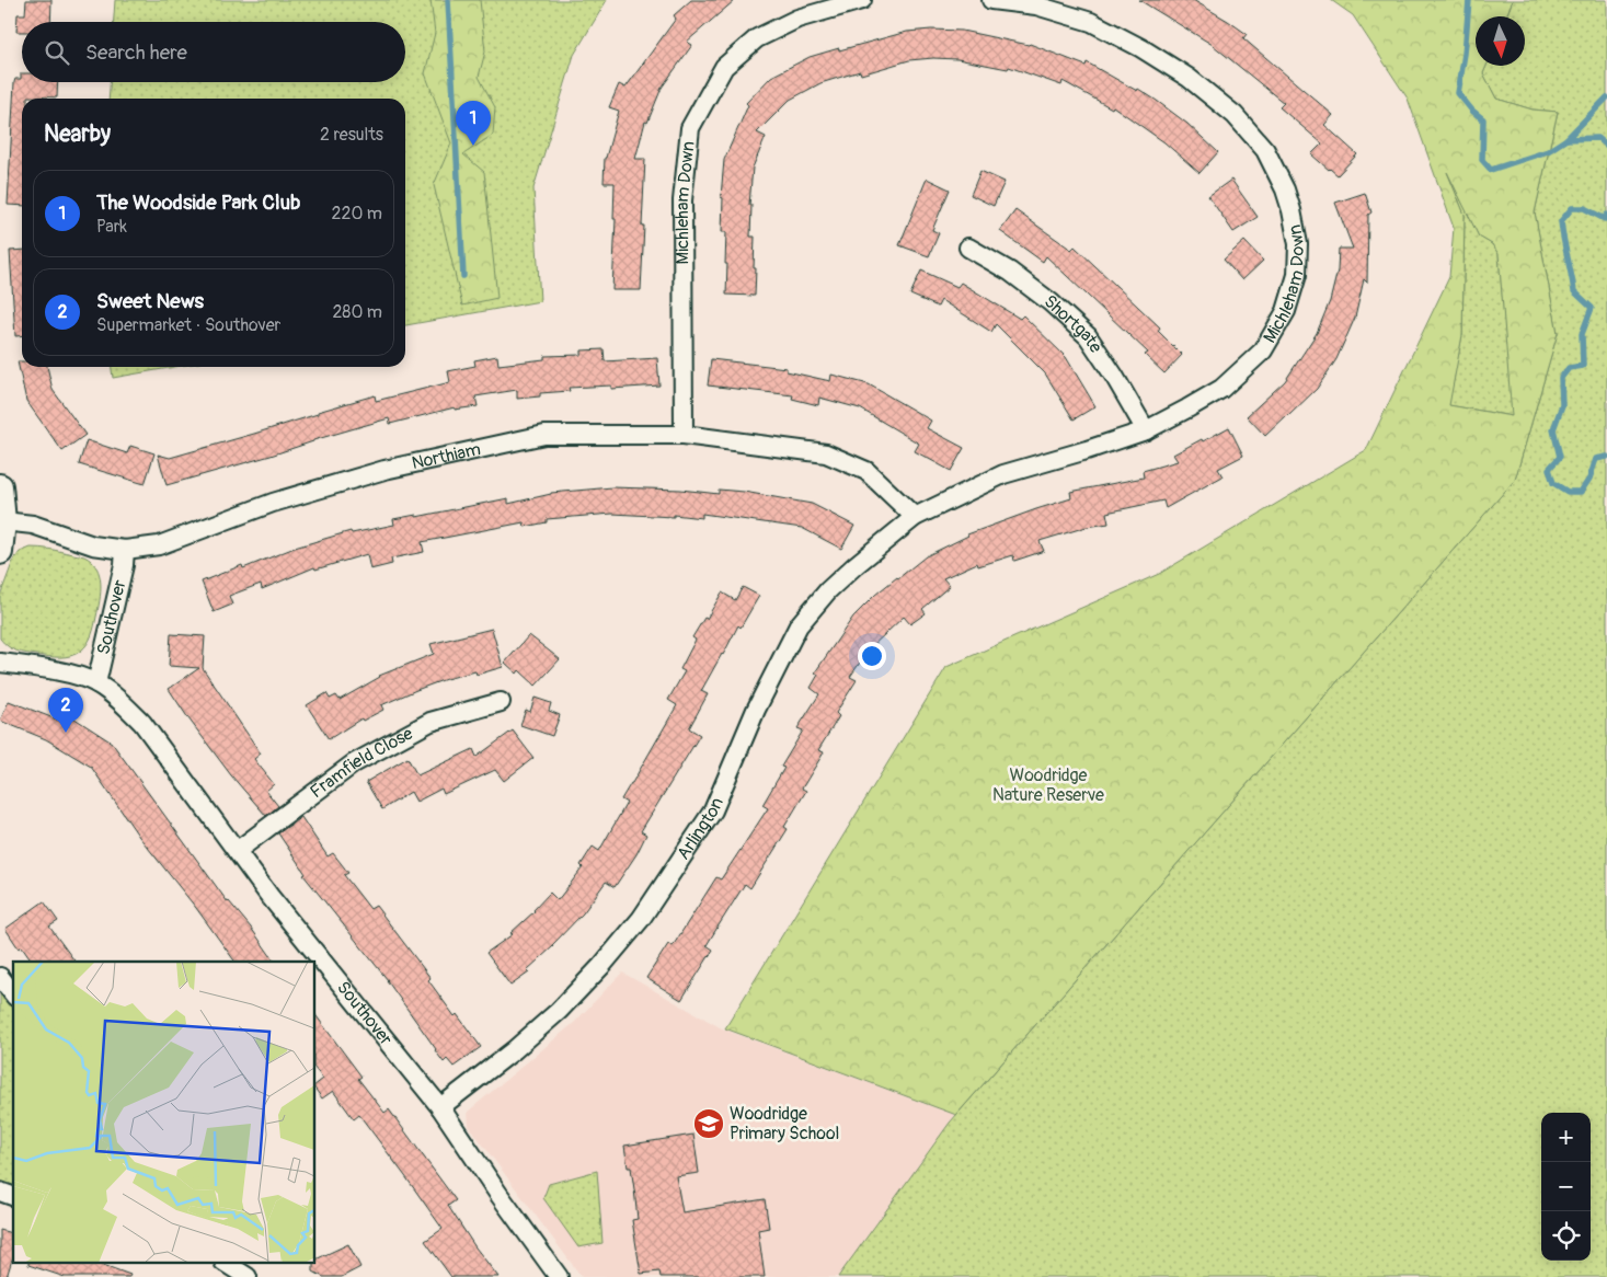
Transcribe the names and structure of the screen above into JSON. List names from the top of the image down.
{
  "streets": {
    "street": [
      "Michleham Down",
      "Shortgate",
      "Northiam",
      "Southover",
      "Framfield Close",
      "Arlington"
    ]
  },
  "crossings": [
    ["Michleham Down", "Shortgate"],
    ["Michleham Down", "Northiam"],
    ["Michleham Down", "Arlington"],
    ["Northiam", "Southover"],
    ["Northiam", "Arlington"],
    ["Southover", "Framfield Close"],
    ["Southover", "Arlington"]
  ],
  "parks": ["Woodridge Nature Reserve"],
  "places": {
    "school or university": ["Woodridge Primary School"]
  },
  "north": "bottom",
  "page": {
    "search": "Search here",
    "heading": ["Nearby", "2 results"],
    "pins": ["1", "2"],
    "list": [
      {
        "mark": "1",
        "name": "The Woodside Park Club",
        "note": "Park",
        "value": "220 m"
      },
      {
        "mark": "2",
        "name": "Sweet News",
        "note": "Supermarket · Southover",
        "value": "280 m"
      }
    ],
    "map_buttons": ["+", "−"]
  }
}
